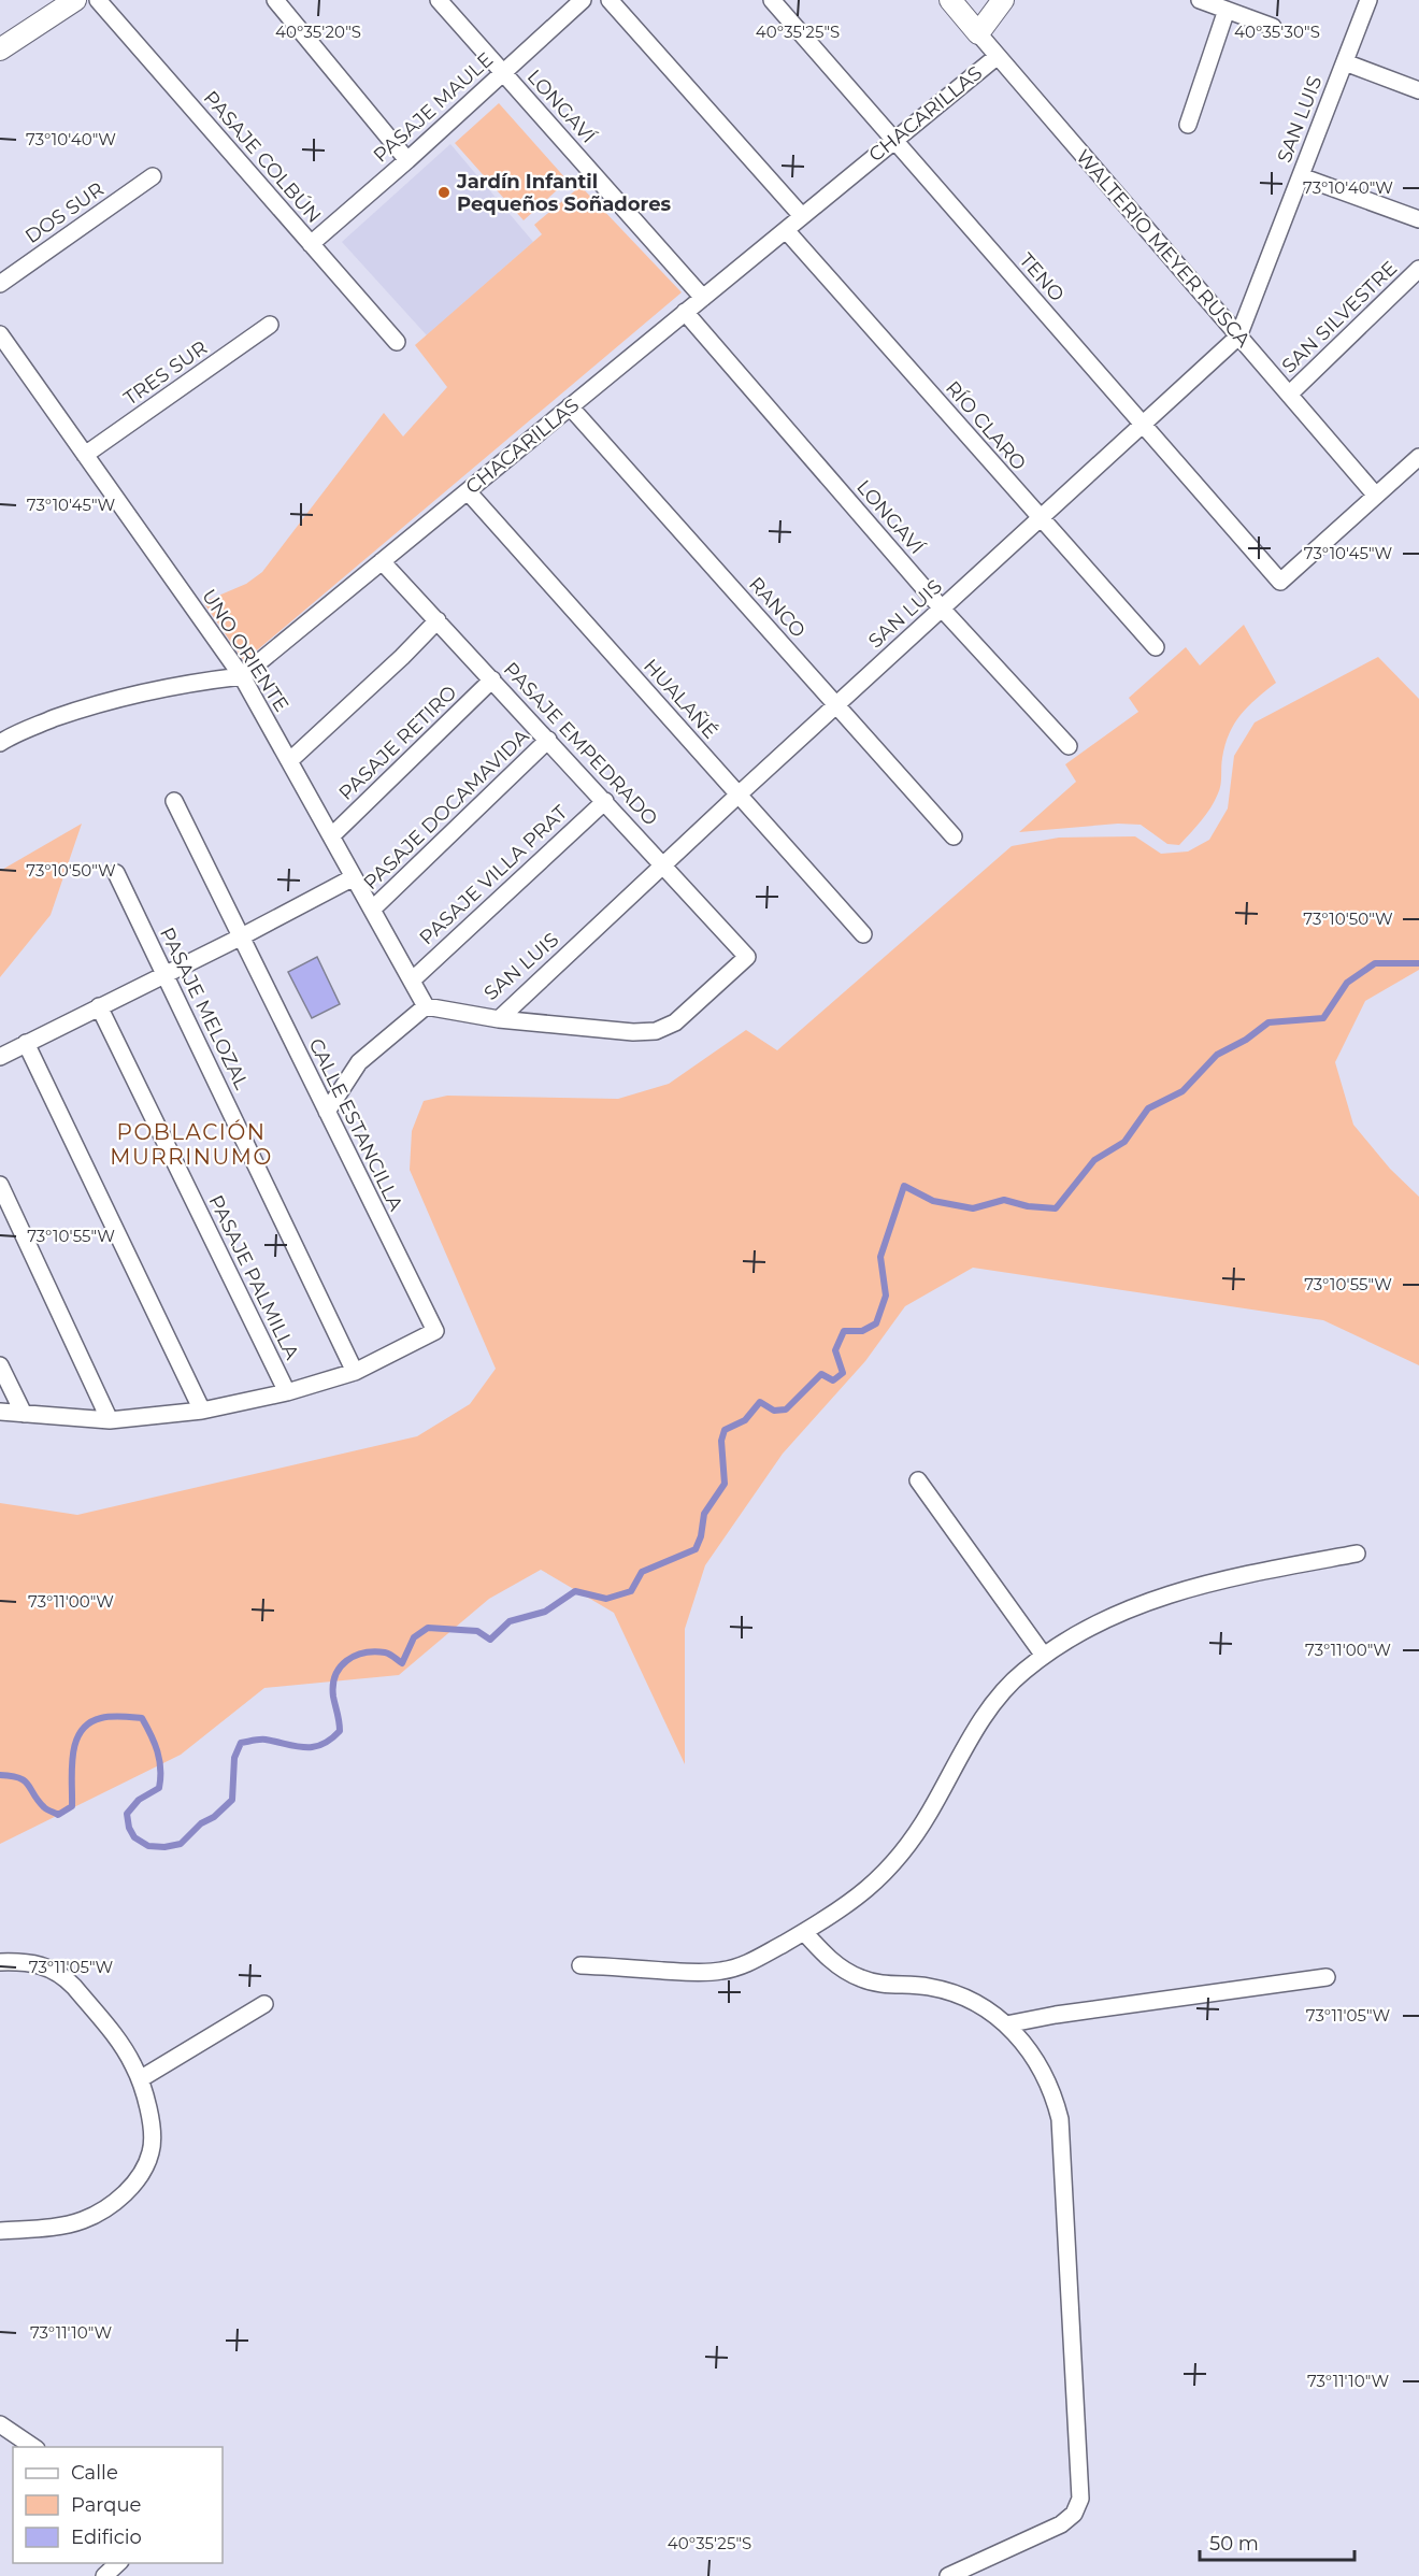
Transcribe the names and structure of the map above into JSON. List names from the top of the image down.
{
  "streets": {
    "street": [
      "LONGAVÍ",
      "PASAJE MAULE",
      "CHACARILLAS",
      "SAN LUIS",
      "PASAJE COLBÚN",
      "DOS SUR",
      "WALTERIO MEYER RUSCA",
      "TENO",
      "SAN SILVESTRE",
      "TRES SUR",
      "RÍO CLARO",
      "RANCO",
      "UNO ORIENTE",
      "HUALAÑÉ",
      "PASAJE RETIRO",
      "PASAJE EMPEDRADO",
      "PASAJE DOCAMAVIDA",
      "PASAJE VILLA PRAT",
      "PASAJE MELOZAL",
      "CALLE ESTANCILLA",
      "PASAJE PALMILLA"
    ]
  },
  "crossings": [
    ["LONGAVÍ", "PASAJE MAULE"],
    ["LONGAVÍ", "CHACARILLAS"],
    ["LONGAVÍ", "SAN LUIS"],
    ["PASAJE MAULE", "PASAJE COLBÚN"],
    ["CHACARILLAS", "WALTERIO MEYER RUSCA"],
    ["CHACARILLAS", "TENO"],
    ["CHACARILLAS", "RÍO CLARO"],
    ["CHACARILLAS", "RANCO"],
    ["CHACARILLAS", "UNO ORIENTE"],
    ["CHACARILLAS", "HUALAÑÉ"],
    ["CHACARILLAS", "PASAJE EMPEDRADO"],
    ["SAN LUIS", "WALTERIO MEYER RUSCA"],
    ["SAN LUIS", "TENO"],
    ["SAN LUIS", "RÍO CLARO"],
    ["SAN LUIS", "RANCO"],
    ["SAN LUIS", "UNO ORIENTE"],
    ["SAN LUIS", "HUALAÑÉ"],
    ["SAN LUIS", "PASAJE EMPEDRADO"],
    ["WALTERIO MEYER RUSCA", "TENO"],
    ["WALTERIO MEYER RUSCA", "SAN SILVESTRE"],
    ["TRES SUR", "UNO ORIENTE"],
    ["UNO ORIENTE", "PASAJE RETIRO"],
    ["UNO ORIENTE", "PASAJE DOCAMAVIDA"],
    ["UNO ORIENTE", "PASAJE VILLA PRAT"],
    ["PASAJE RETIRO", "PASAJE EMPEDRADO"],
    ["PASAJE EMPEDRADO", "PASAJE DOCAMAVIDA"],
    ["PASAJE EMPEDRADO", "PASAJE VILLA PRAT"],
    ["PASAJE MELOZAL", "CALLE ESTANCILLA"]
  ],
  "districts": ["POBLACIÓN MURRINUMO"],
  "places": ["Jardín Infantil Pequeños Soñadores"],
  "legend": ["Calle", "Parque", "Edificio"],
  "scale_bar": "50 m",
  "coordinates": [
    "40°35'20\"S",
    "40°35'25\"S",
    "40°35'30\"S",
    "73°10'40\"W",
    "73°10'45\"W",
    "73°10'50\"W",
    "73°10'55\"W",
    "73°11'00\"W",
    "73°11'05\"W",
    "73°11'10\"W"
  ]
}
